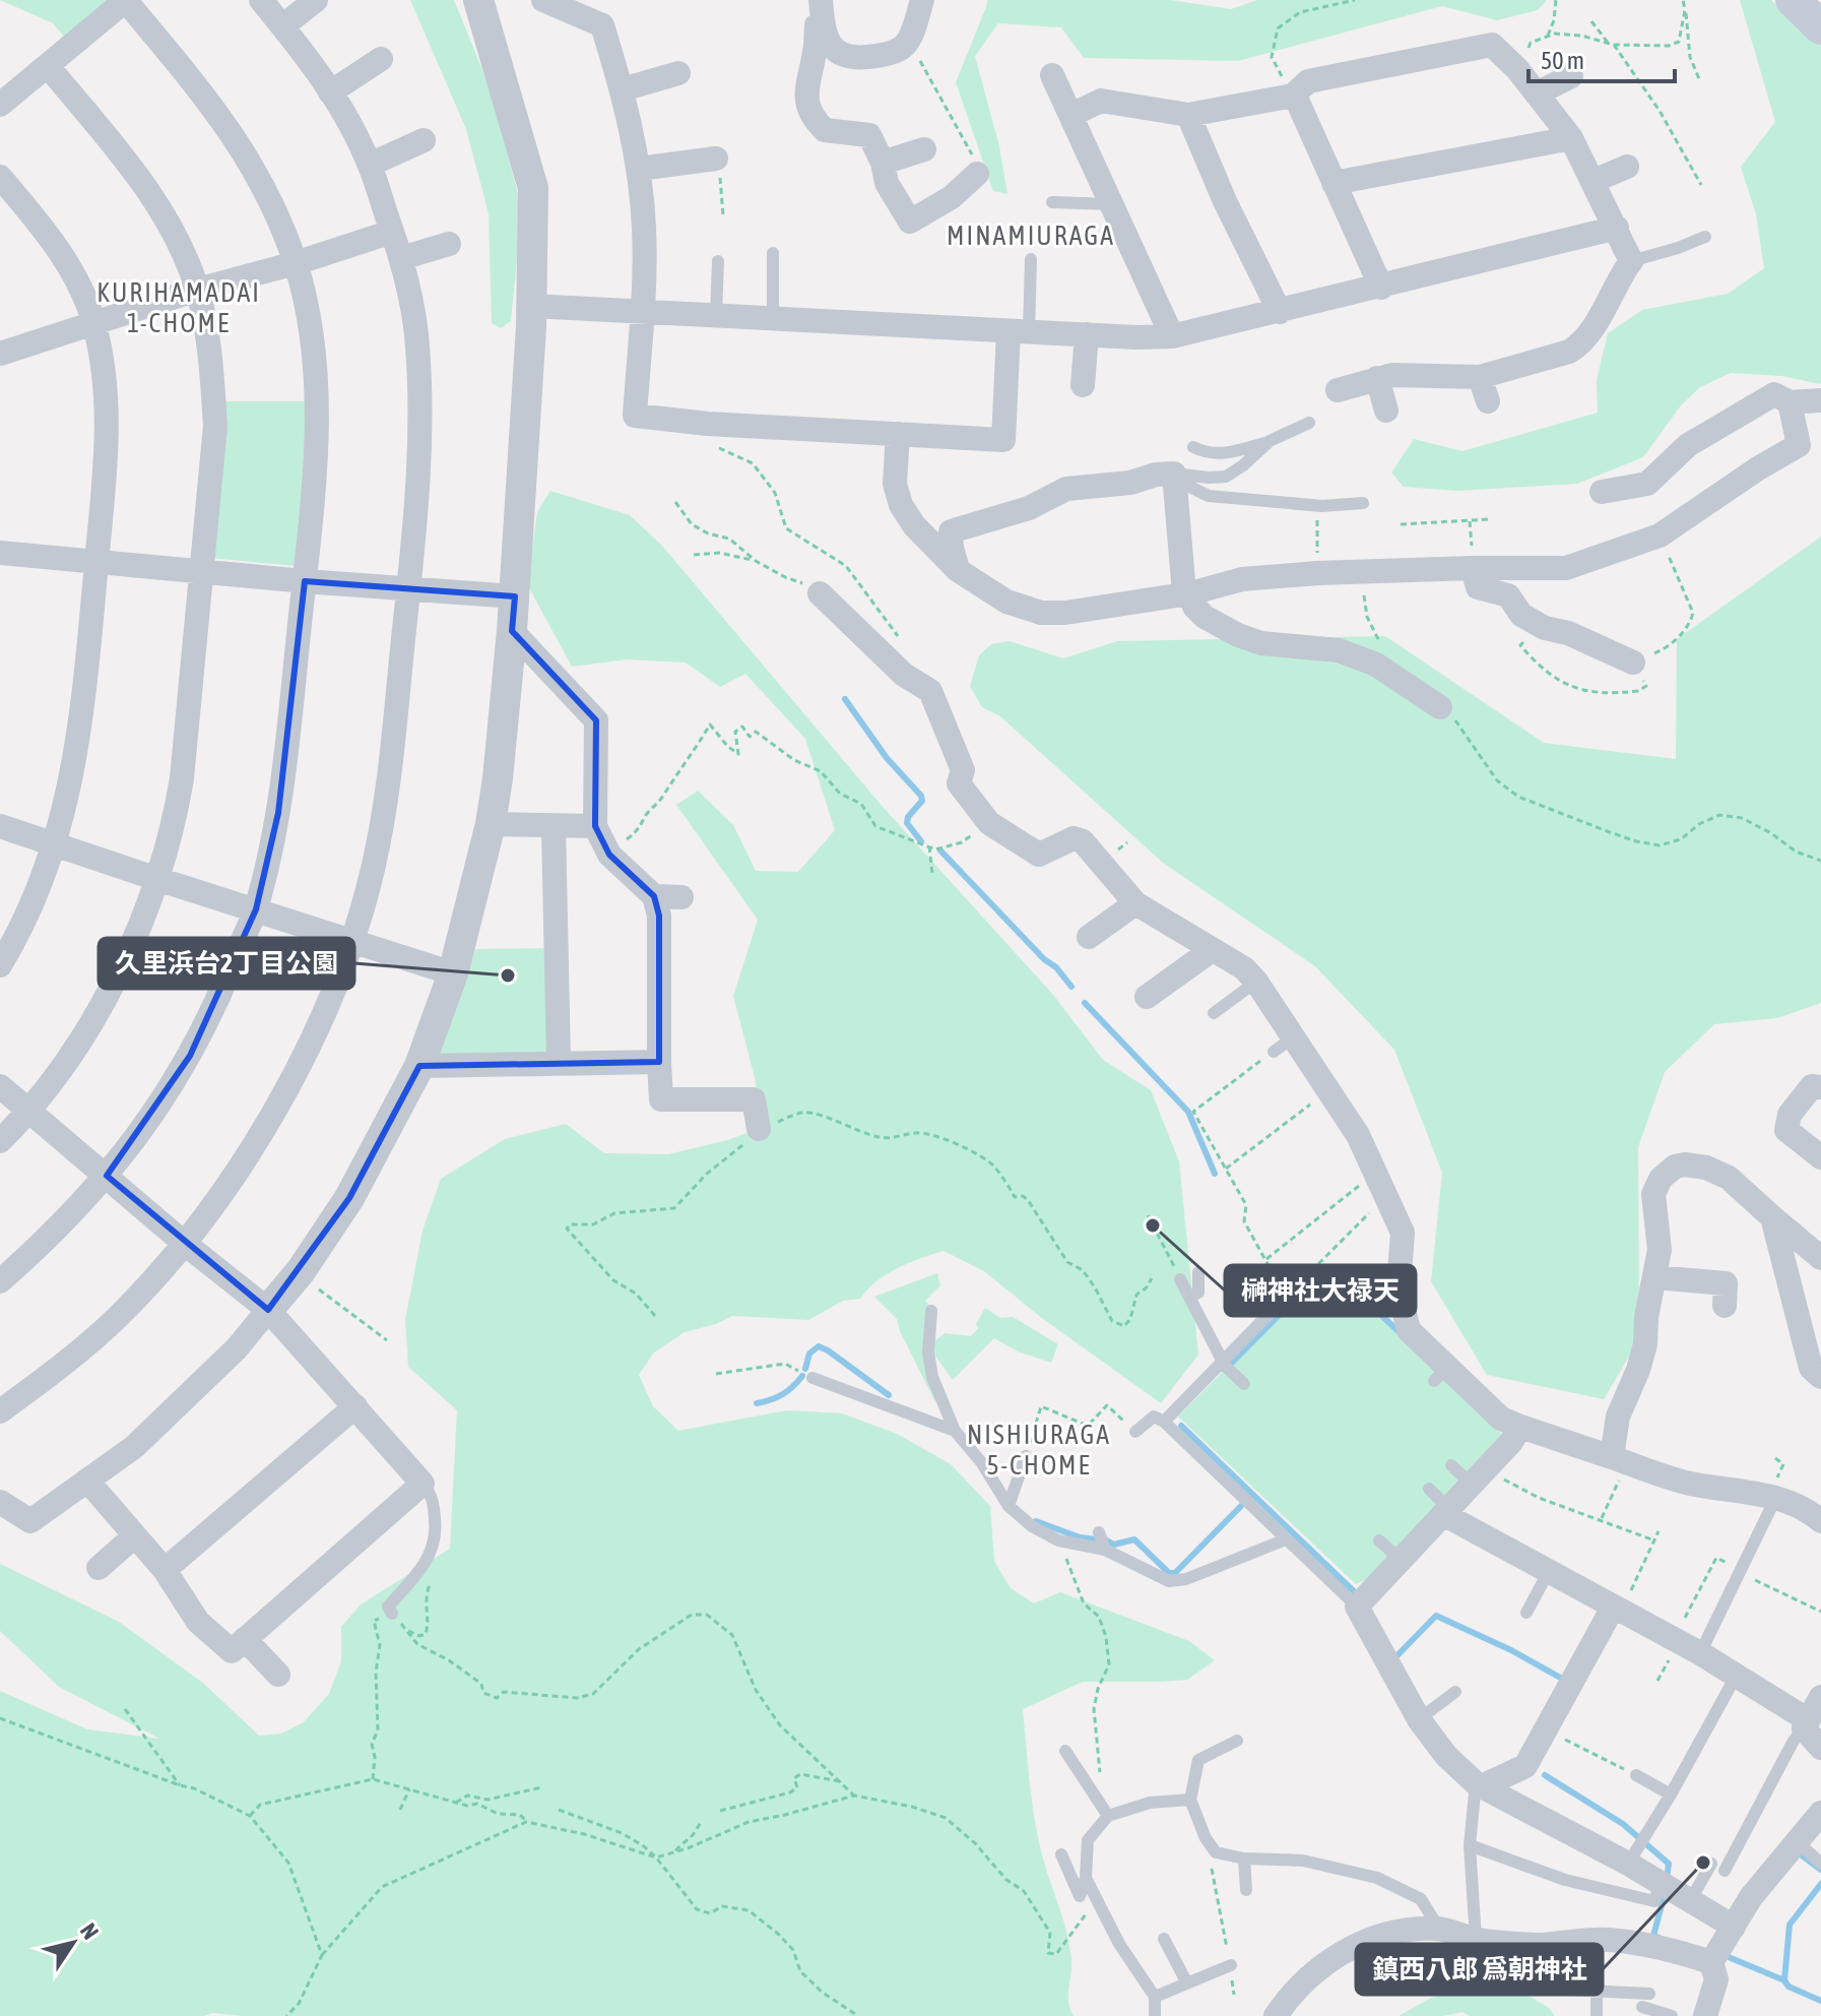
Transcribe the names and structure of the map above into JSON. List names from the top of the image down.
{
  "districts": ["MINAMIURAGA", "KURIHAMADAI 1-CHOME", "NISHIURAGA 5-CHOME"],
  "places": ["久里浜台2丁目公園", "榊神社大禄天", "鎮西八郎 爲朝神社"],
  "scale_bar": "50 m",
  "north": "top right"
}
